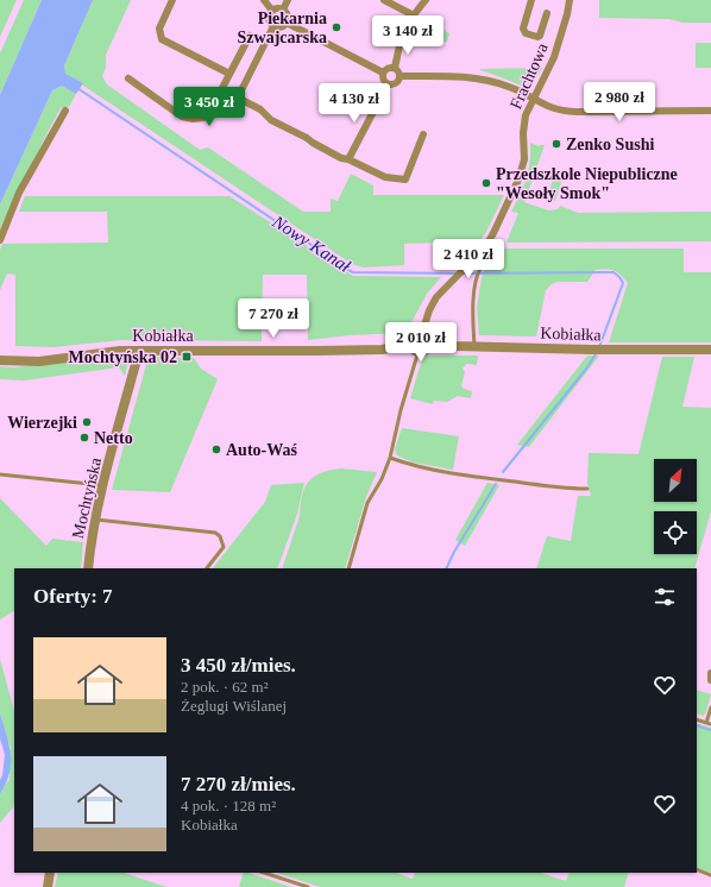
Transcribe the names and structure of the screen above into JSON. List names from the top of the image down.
{
  "streets": {
    "street": ["Frachtowa", "Kobiałka", "Mochtyńska"]
  },
  "crossings": [
    ["Frachtowa", "Kobiałka"],
    ["Kobiałka", "Mochtyńska"]
  ],
  "water": ["Nowy Kanał"],
  "places": {
    "other": [
      "Piekarnia Szwajcarska",
      "Zenko Sushi",
      "Przedszkole Niepubliczne \"Wesoły Smok\"",
      "Wierzejki",
      "Netto",
      "Auto-Waś"
    ],
    "transit": ["Mochtyńska 02"]
  },
  "north": "top right",
  "page": {
    "price": [
      "3 140 zł",
      "2 980 zł",
      "4 130 zł",
      "3 450 zł",
      "2 410 zł",
      "7 270 zł",
      "2 010 zł"
    ],
    "heading": "Oferty: 7",
    "list": [
      {
        "name": "3 450 zł/mies.",
        "note": "2 pok. · 62 m² · Żeglugi Wiślanej"
      },
      {
        "name": "7 270 zł/mies.",
        "note": "4 pok. · 128 m² · Kobiałka"
      }
    ]
  }
}
